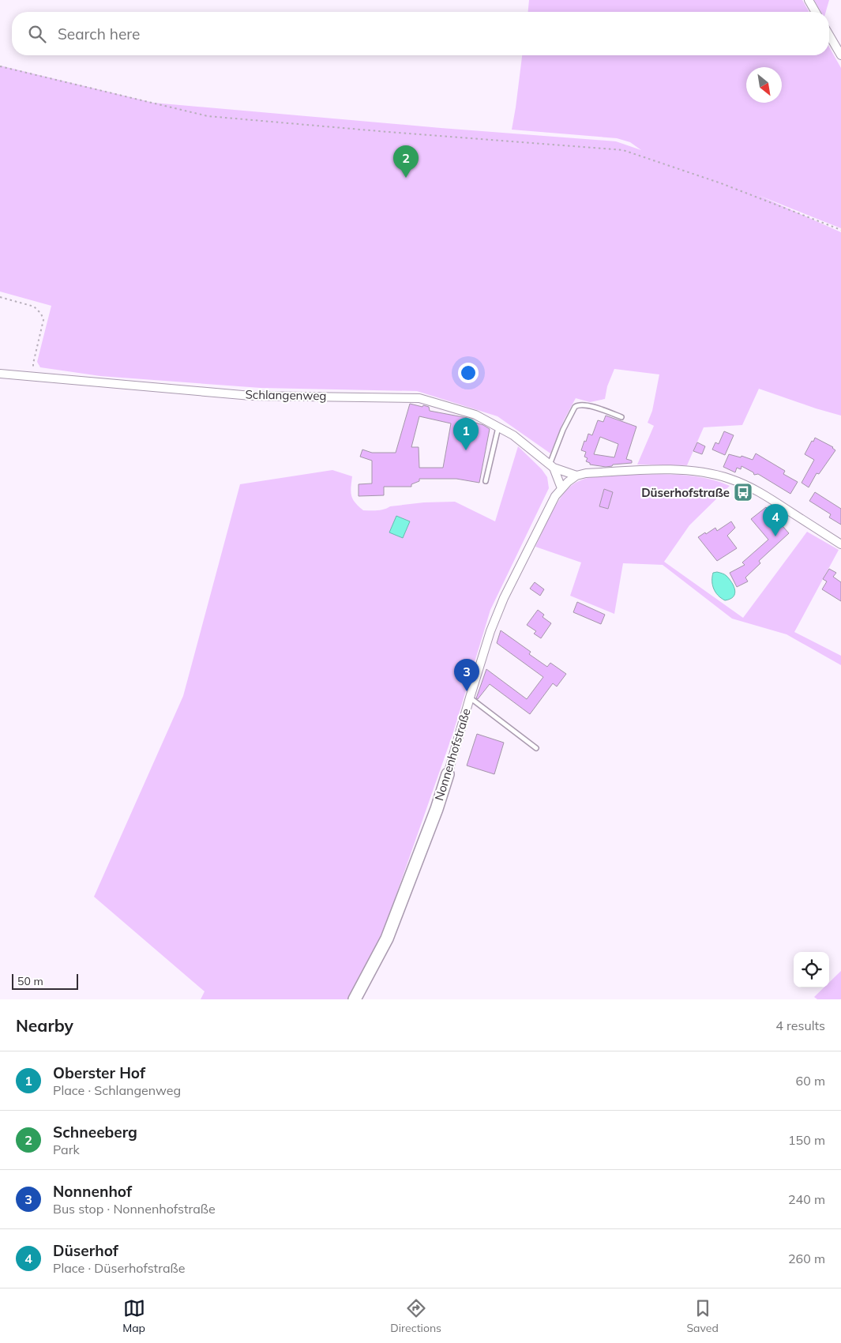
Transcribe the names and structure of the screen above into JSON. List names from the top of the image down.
{
  "streets": {
    "street": ["Schlangenweg", "Nonnenhofstraße"]
  },
  "places": {
    "bus stop": ["Düserhofstraße"]
  },
  "scale_bar": "50 m",
  "north": "bottom right",
  "page": {
    "search": "Search here",
    "pins": [
      "2",
      "1",
      "4",
      "3"
    ],
    "scale": "50 m",
    "heading": ["Nearby", "4 results"],
    "list": [
      {
        "mark": "1",
        "name": "Oberster Hof",
        "note": "Place · Schlangenweg",
        "value": "60 m"
      },
      {
        "mark": "2",
        "name": "Schneeberg",
        "note": "Park",
        "value": "150 m"
      },
      {
        "mark": "3",
        "name": "Nonnenhof",
        "note": "Bus stop · Nonnenhofstraße",
        "value": "240 m"
      },
      {
        "mark": "4",
        "name": "Düserhof",
        "note": "Place · Düserhofstraße",
        "value": "260 m"
      }
    ],
    "nav": ["Map", "Directions", "Saved"]
  }
}
